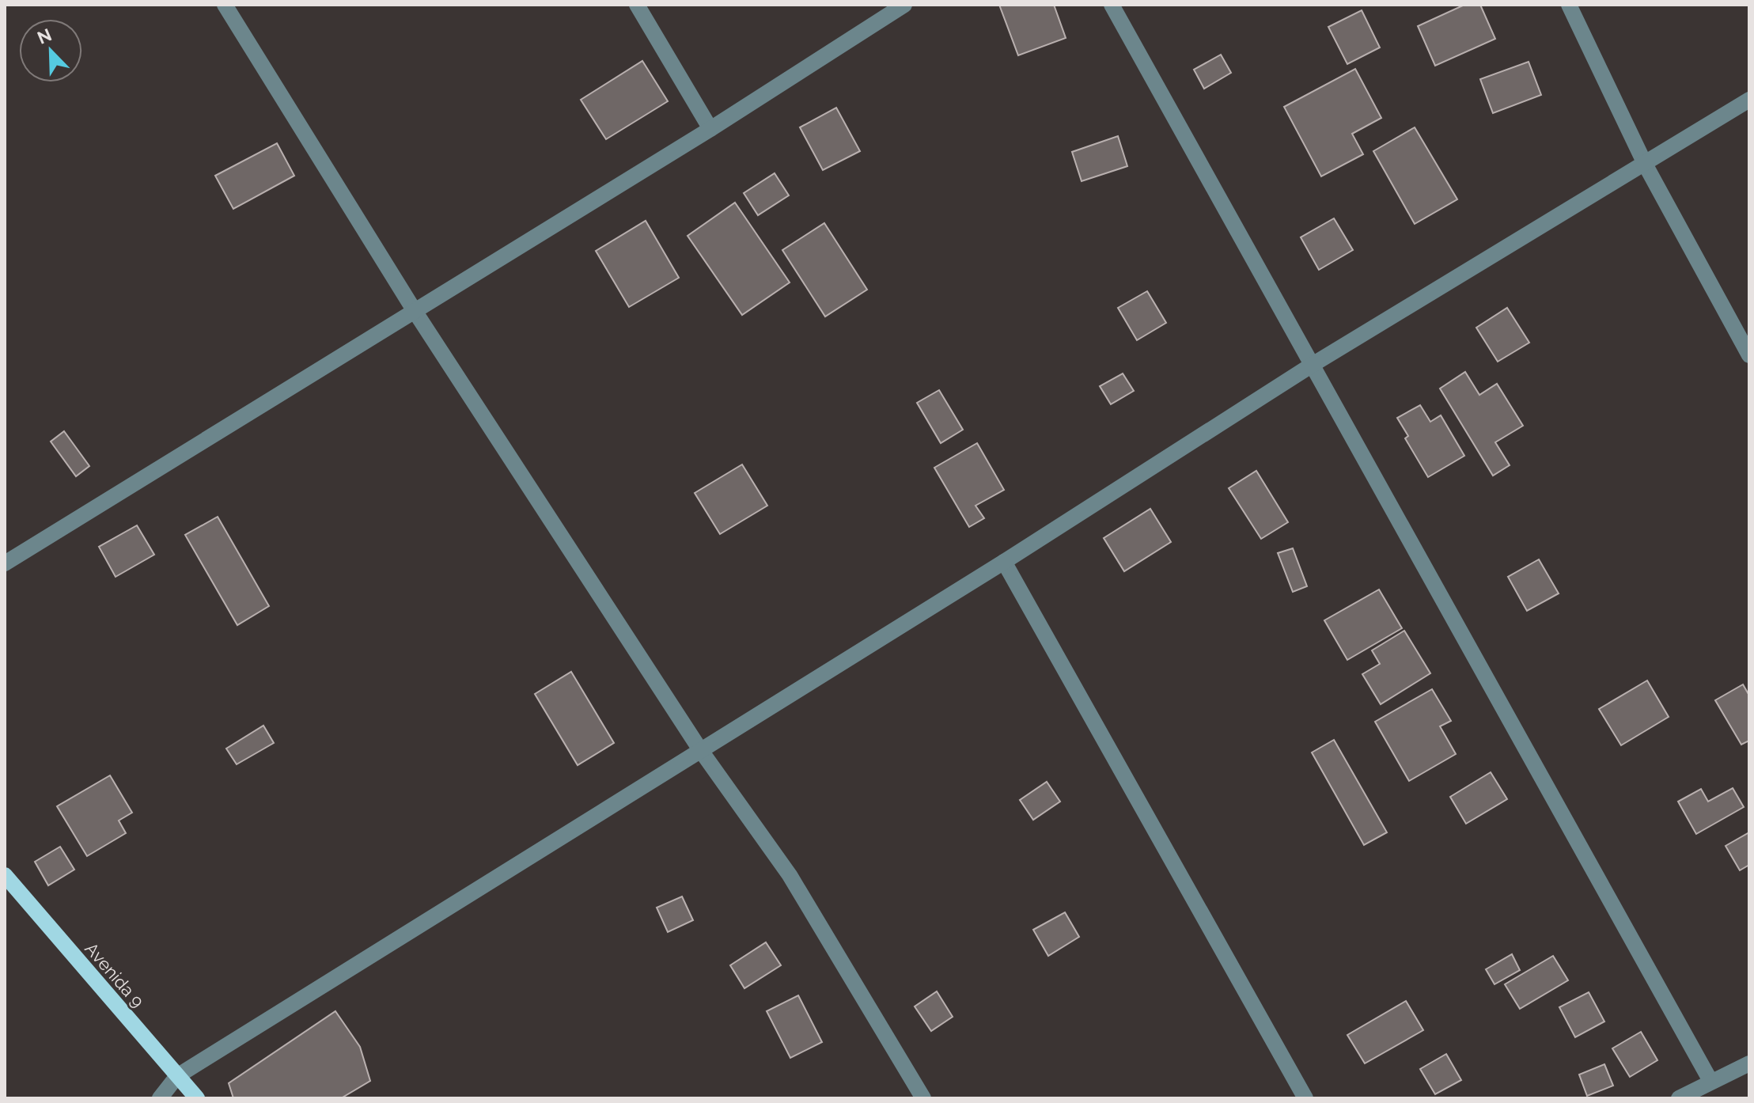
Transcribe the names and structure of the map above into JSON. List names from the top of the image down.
{
  "streets": {
    "main road": ["Avenida 9"]
  },
  "north": "top left"
}
